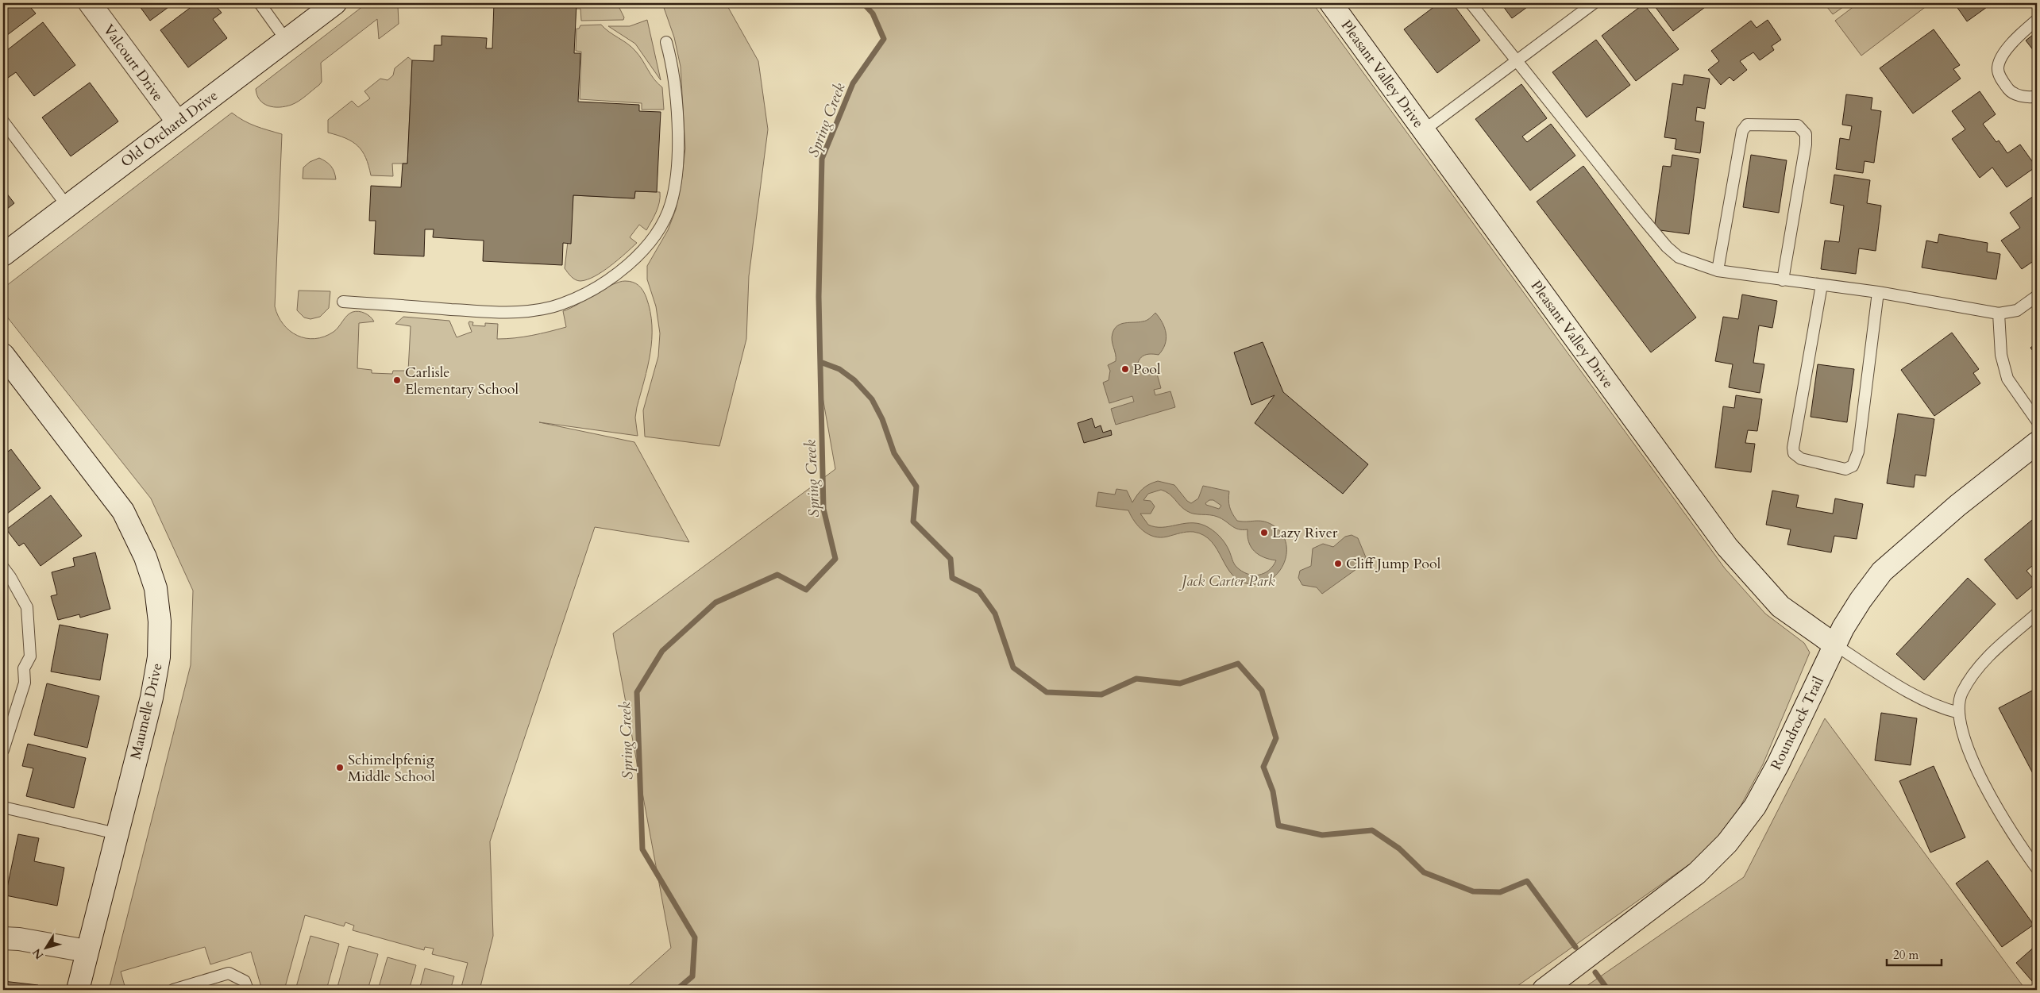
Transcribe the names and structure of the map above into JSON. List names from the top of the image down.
{
  "streets": {
    "street": [
      "Valcourt Drive",
      "Pleasant Valley Drive",
      "Old Orchard Drive",
      "Maumelle Drive",
      "Roundrock Trail"
    ]
  },
  "crossings": [
    ["Valcourt Drive", "Old Orchard Drive"],
    ["Pleasant Valley Drive", "Roundrock Trail"]
  ],
  "water": ["Spring Creek"],
  "parks": ["Jack Carter Park"],
  "places": [
    "Pool",
    "Carlisle Elementary School",
    "Lazy River",
    "Cliff Jump Pool",
    "Schimelpfenig Middle School"
  ],
  "scale_bar": "20 m",
  "north": "bottom left"
}
